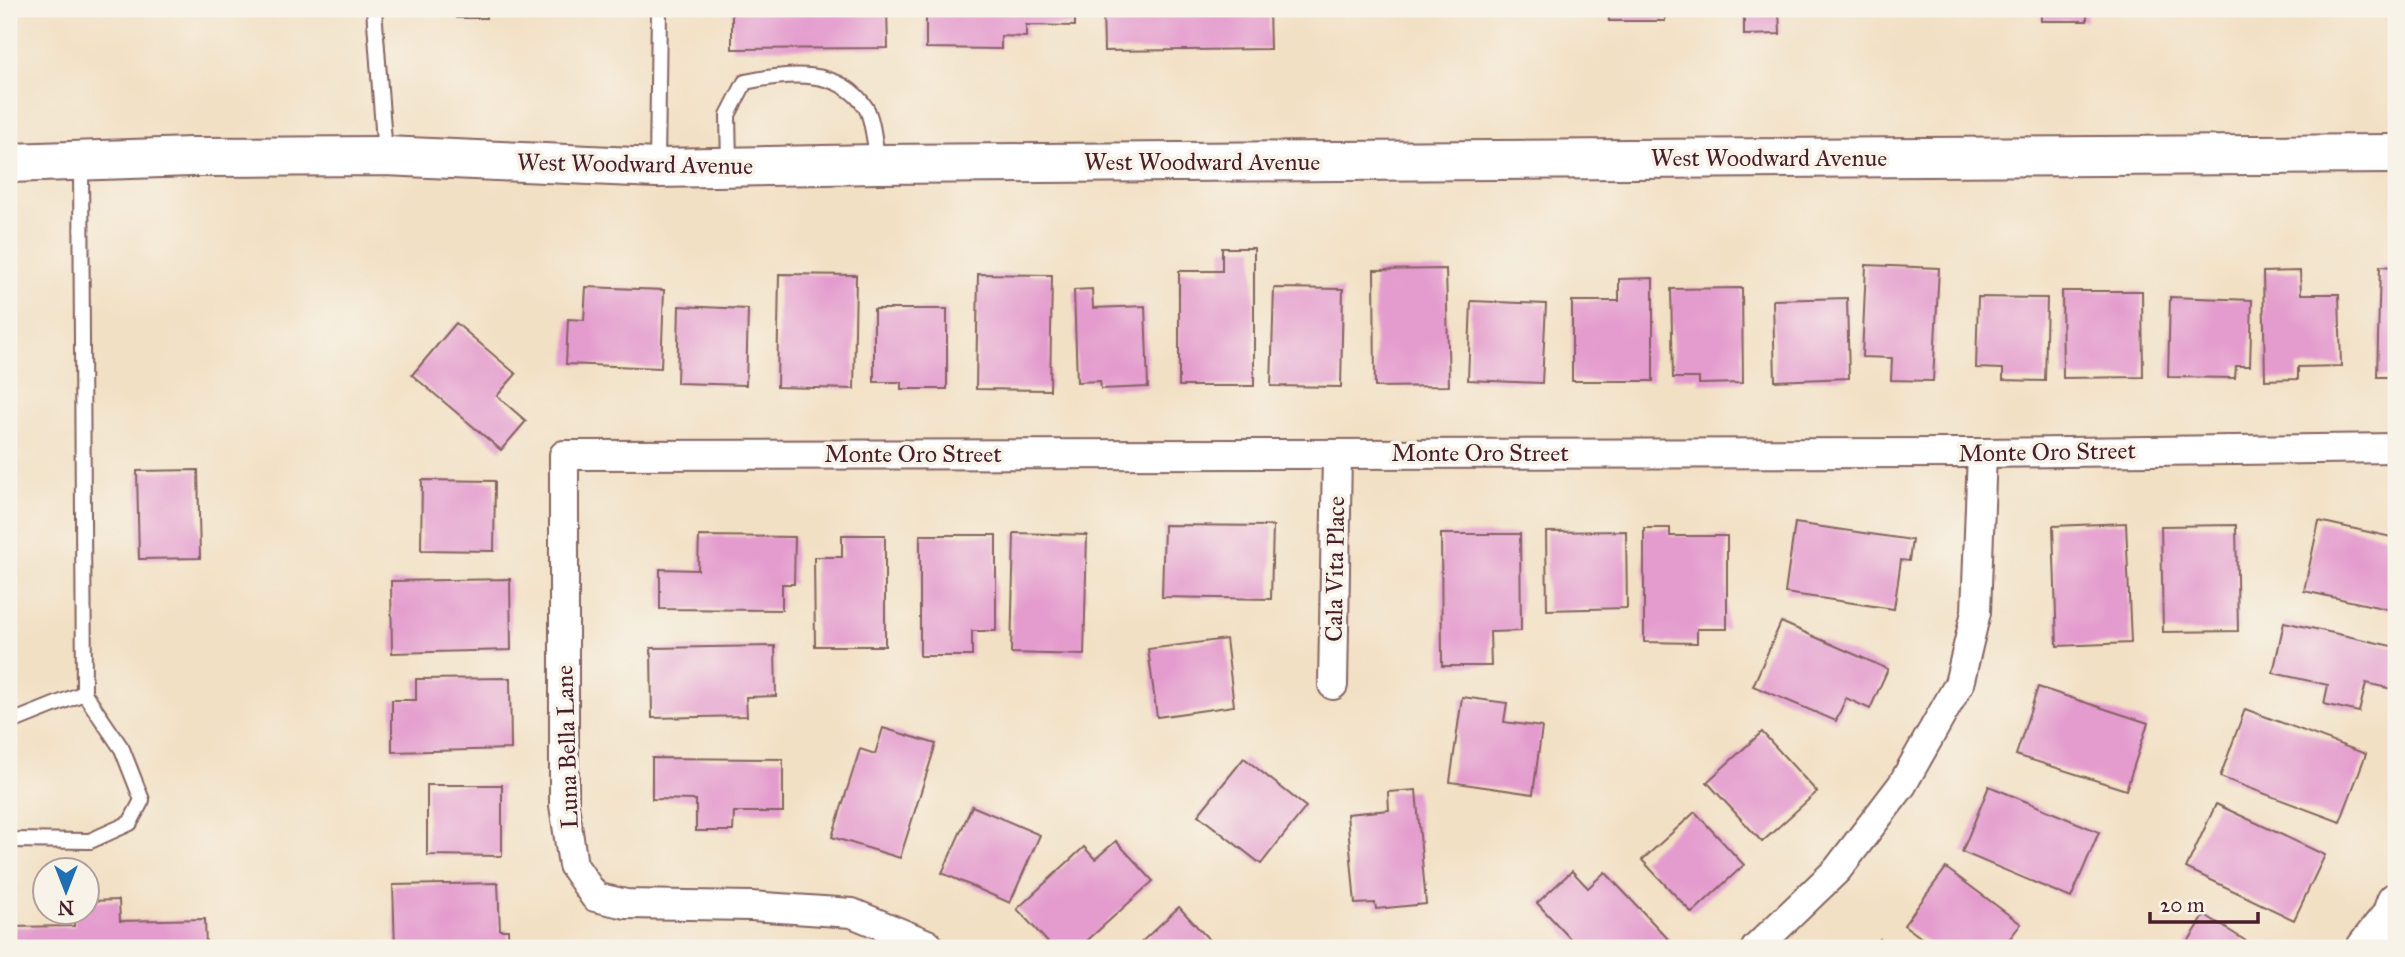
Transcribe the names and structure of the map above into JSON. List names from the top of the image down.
{
  "streets": {
    "street": [
      "West Woodward Avenue",
      "Monte Oro Street",
      "Cala Vita Place",
      "Luna Bella Lane"
    ]
  },
  "crossings": [
    ["Monte Oro Street", "Cala Vita Place"],
    ["Monte Oro Street", "Luna Bella Lane"]
  ],
  "scale_bar": "20 m",
  "north": "bottom"
}
